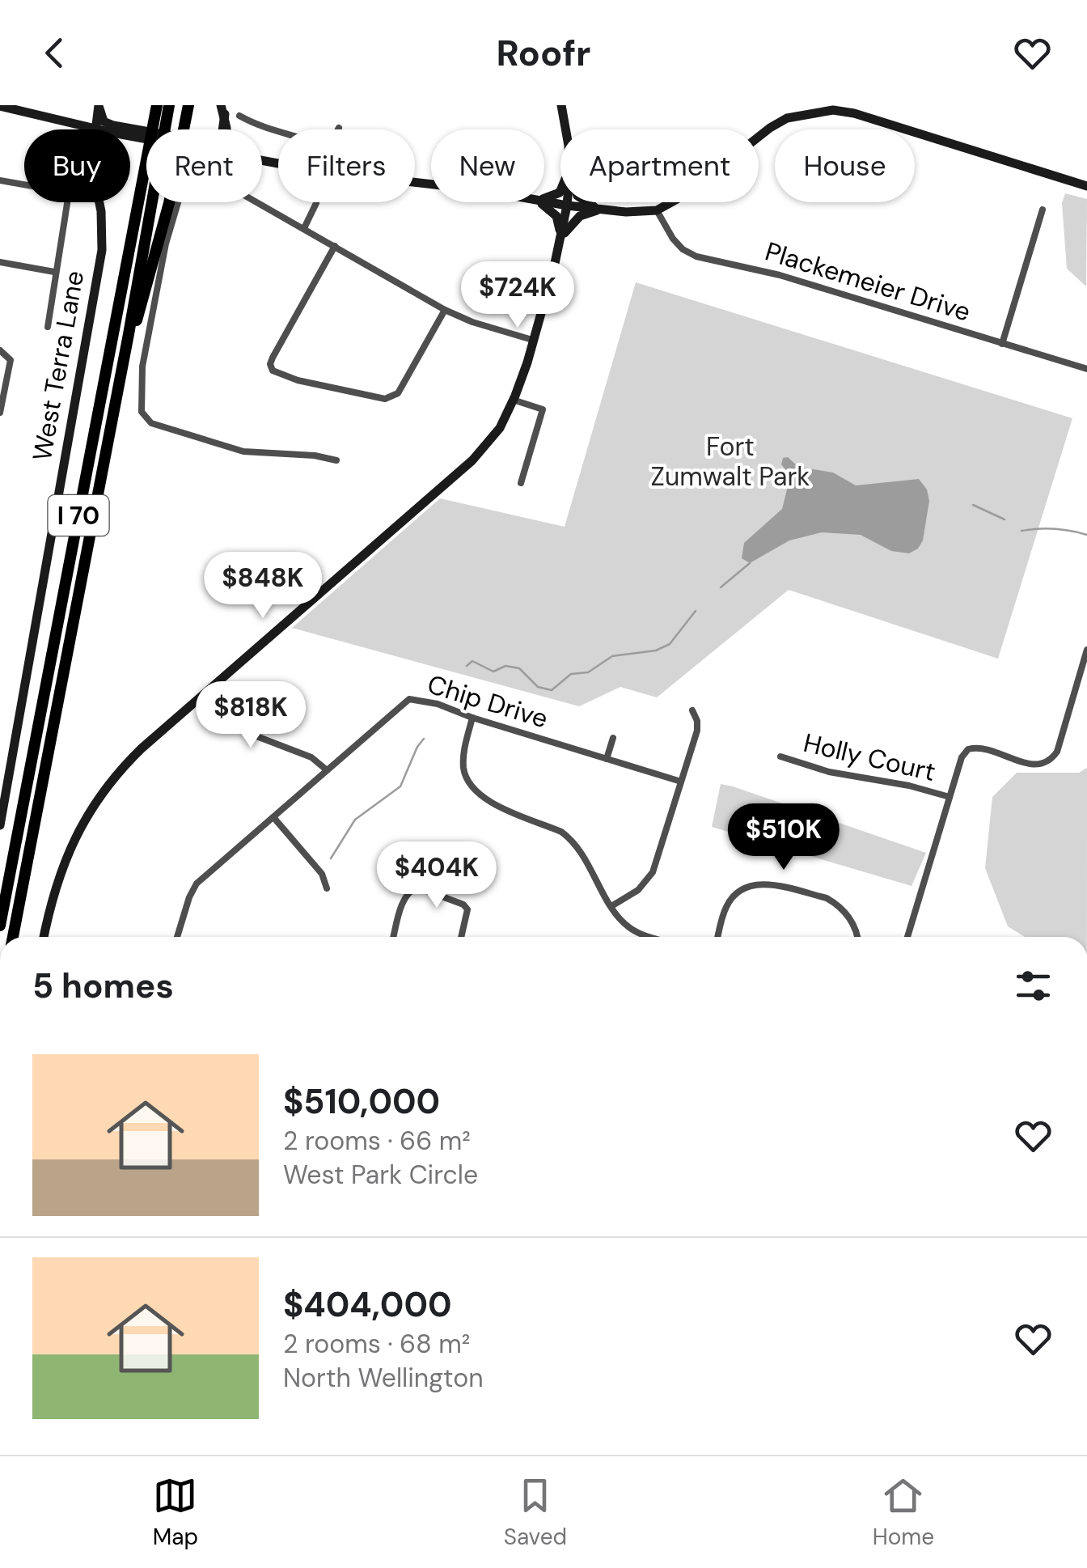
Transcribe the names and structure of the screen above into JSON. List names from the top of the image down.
{
  "streets": {
    "highway": ["I 70"],
    "street": [
      "Plackemeier Drive",
      "West Terra Lane",
      "Chip Drive",
      "Holly Court"
    ]
  },
  "parks": ["Fort Zumwalt Park"],
  "page": {
    "header": "Roofr",
    "chip": [
      "Buy",
      "Rent",
      "Filters",
      "New",
      "Apartment",
      "House"
    ],
    "price": [
      "$724K",
      "$848K",
      "$818K",
      "$510K",
      "$404K"
    ],
    "heading": "5 homes",
    "list": [
      {
        "name": "$510,000",
        "note": "2 rooms · 66 m² · West Park Circle"
      },
      {
        "name": "$404,000",
        "note": "2 rooms · 68 m² · North Wellington"
      }
    ],
    "tabs": ["Map", "Saved", "Home"]
  }
}
